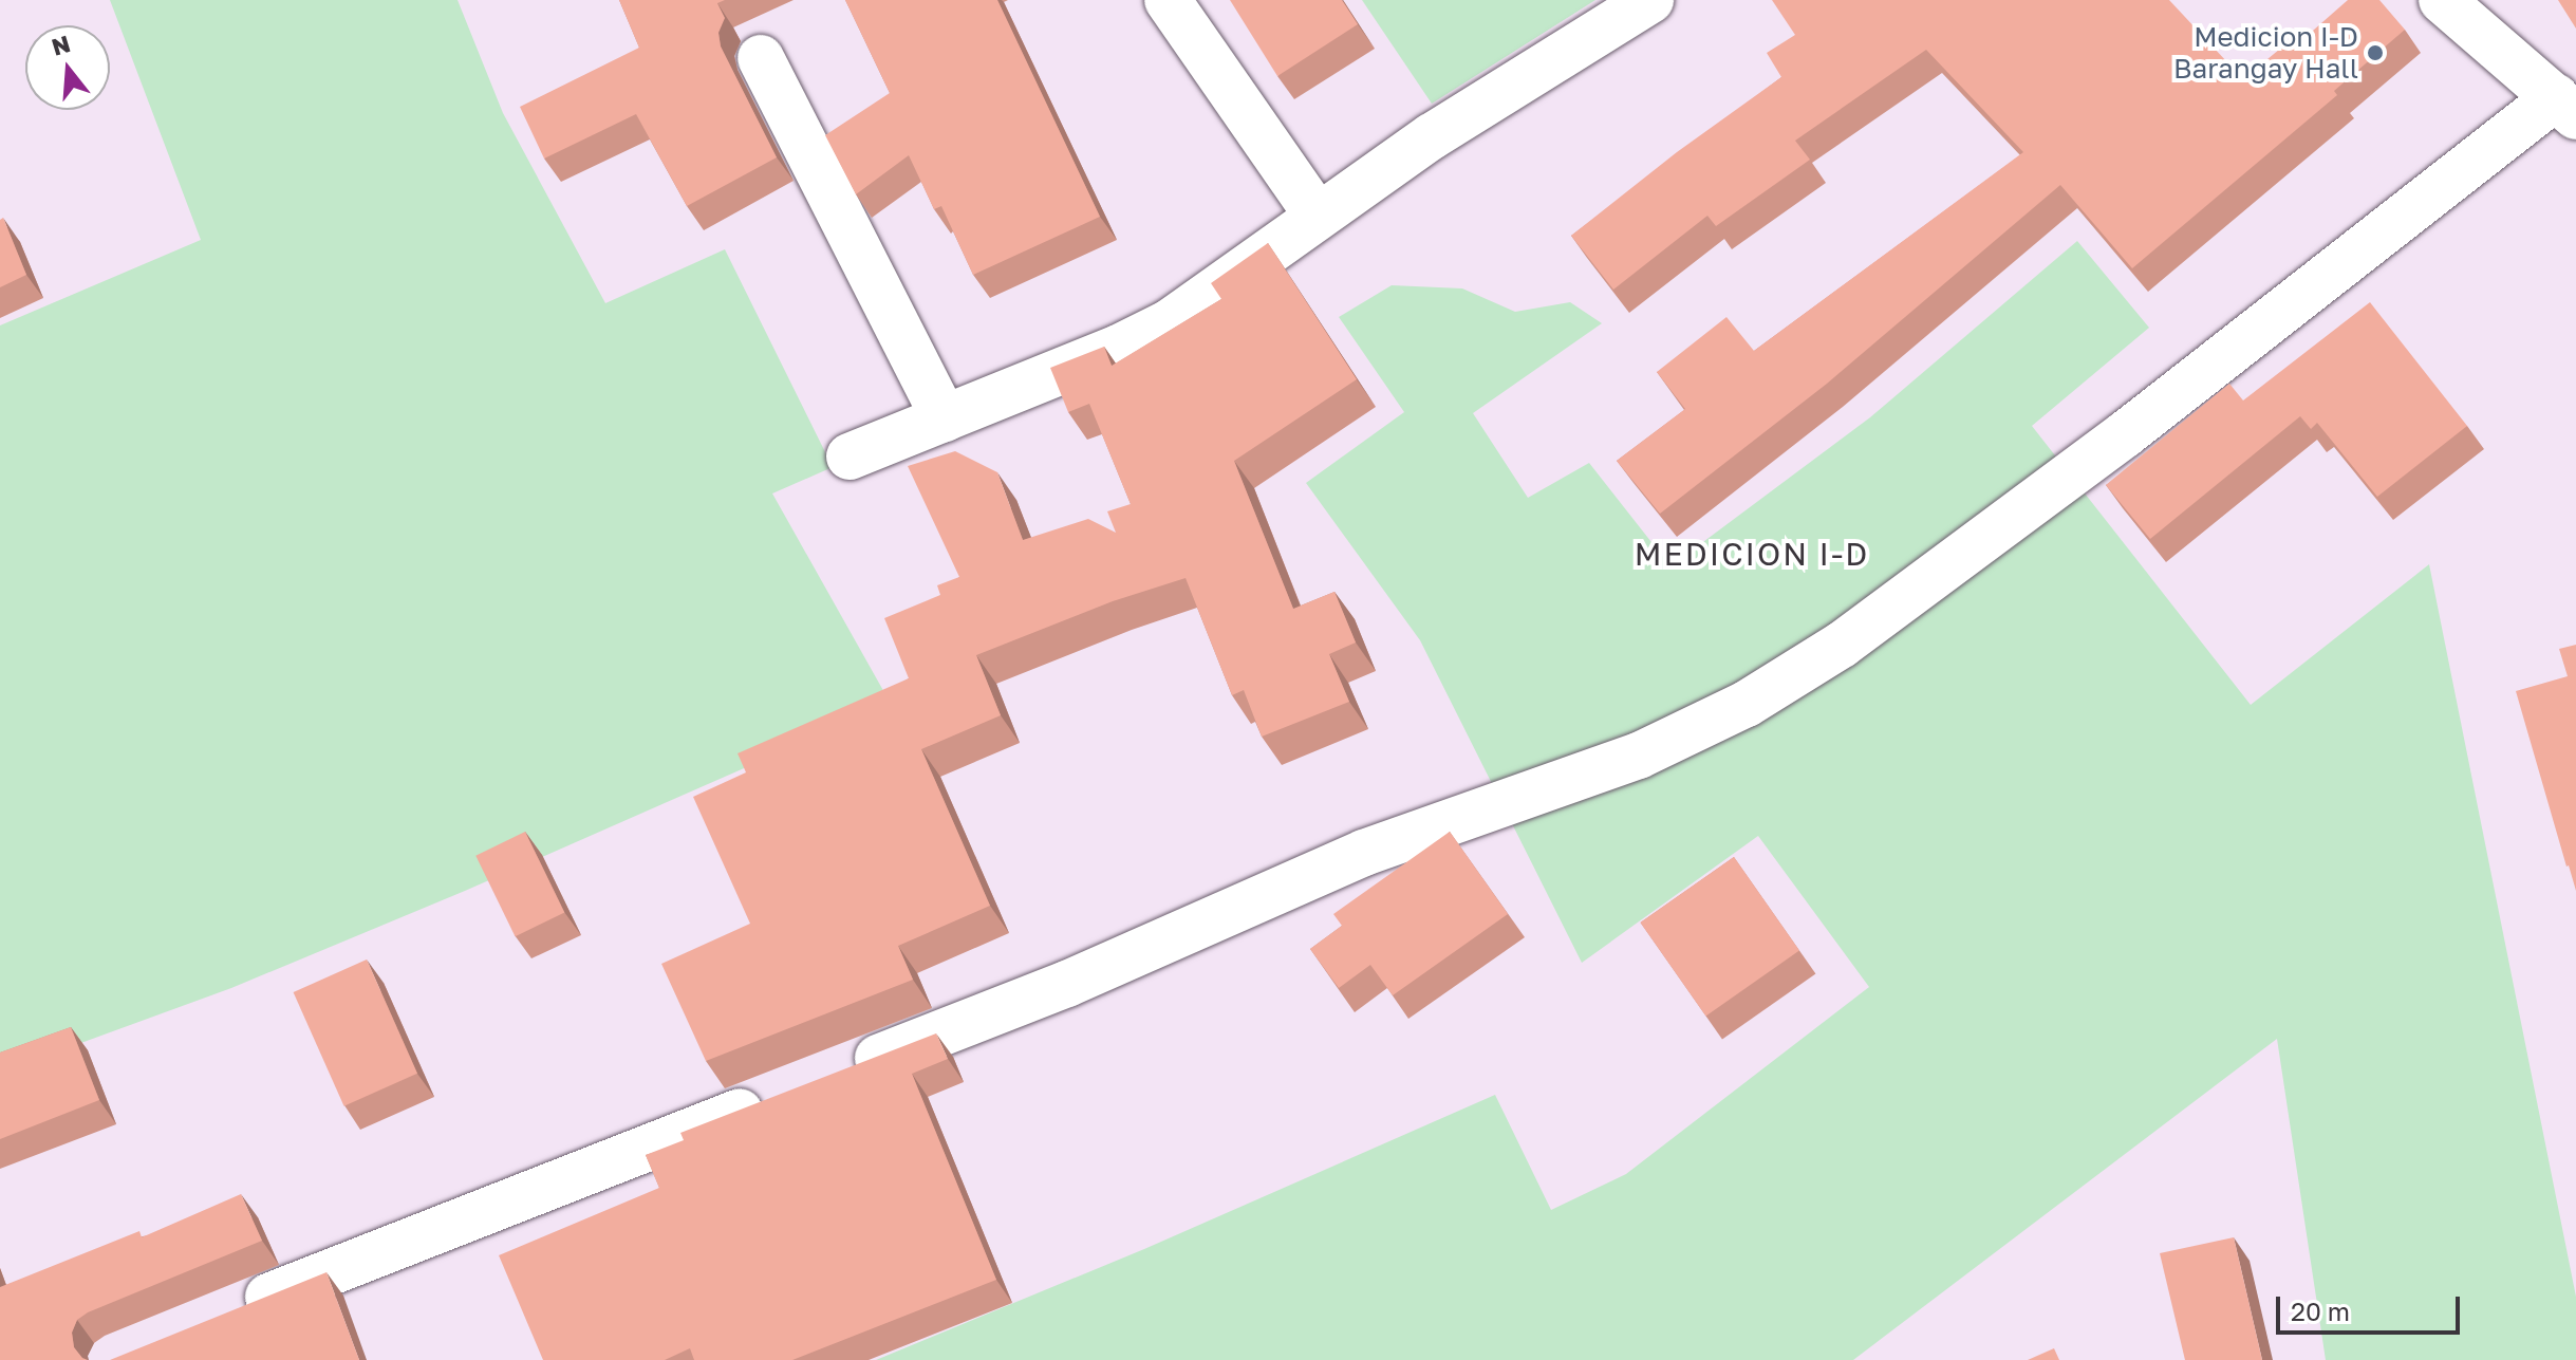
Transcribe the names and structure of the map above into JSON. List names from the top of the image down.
{
  "districts": ["MEDICION I-D"],
  "places": ["Medicion I-D Barangay Hall"],
  "scale_bar": "20 m",
  "north": "top"
}
